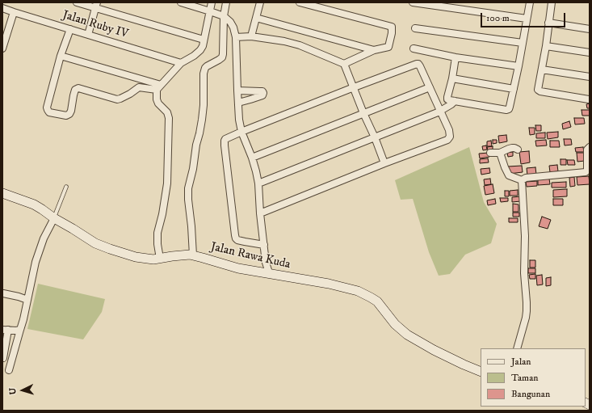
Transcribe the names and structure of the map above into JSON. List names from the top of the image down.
{
  "streets": {
    "street": ["Jalan Ruby IV", "Jalan Rawa Kuda"]
  },
  "legend": ["Jalan", "Taman", "Bangunan"],
  "scale_bar": "100 m",
  "north": "left"
}
